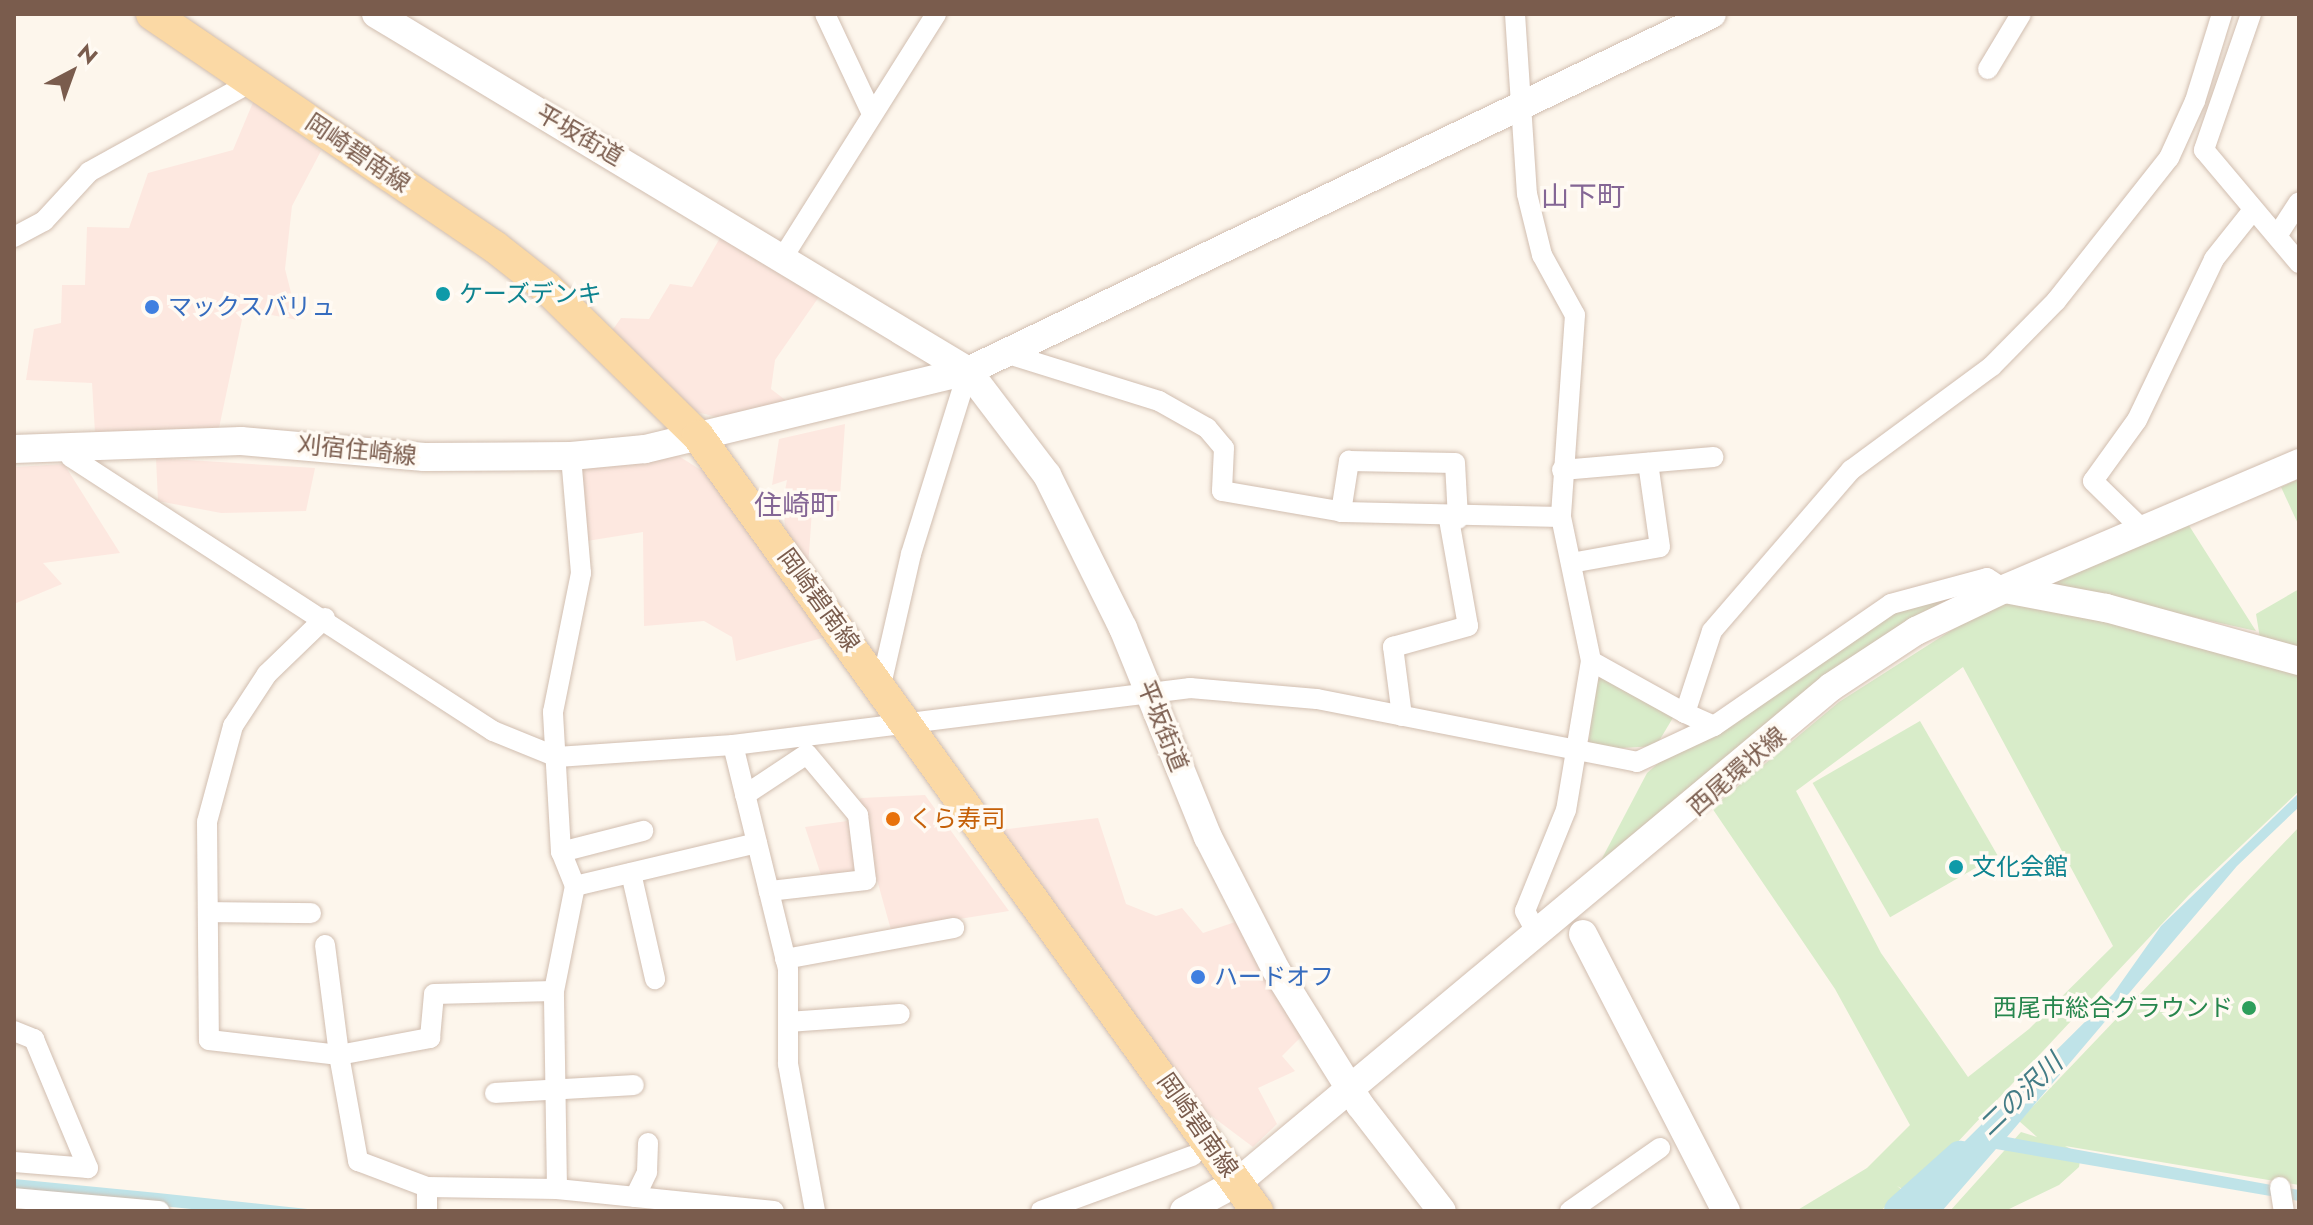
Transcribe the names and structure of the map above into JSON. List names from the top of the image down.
{
  "streets": {
    "main road": ["岡崎碧南線"],
    "street": ["平坂街道", "刈宿住崎線", "西尾環状線"]
  },
  "crossings": [
    ["平坂街道", "刈宿住崎線"],
    ["平坂街道", "西尾環状線"],
    ["岡崎碧南線", "刈宿住崎線"],
    ["岡崎碧南線", "西尾環状線"]
  ],
  "districts": ["山下町", "住崎町"],
  "water": ["二の沢川"],
  "places": [
    "ケーズデンキ",
    "マックスバリュ",
    "くら寿司",
    "文化会館",
    "ハードオフ",
    "西尾市総合グラウンド"
  ],
  "north": "top right"
}
